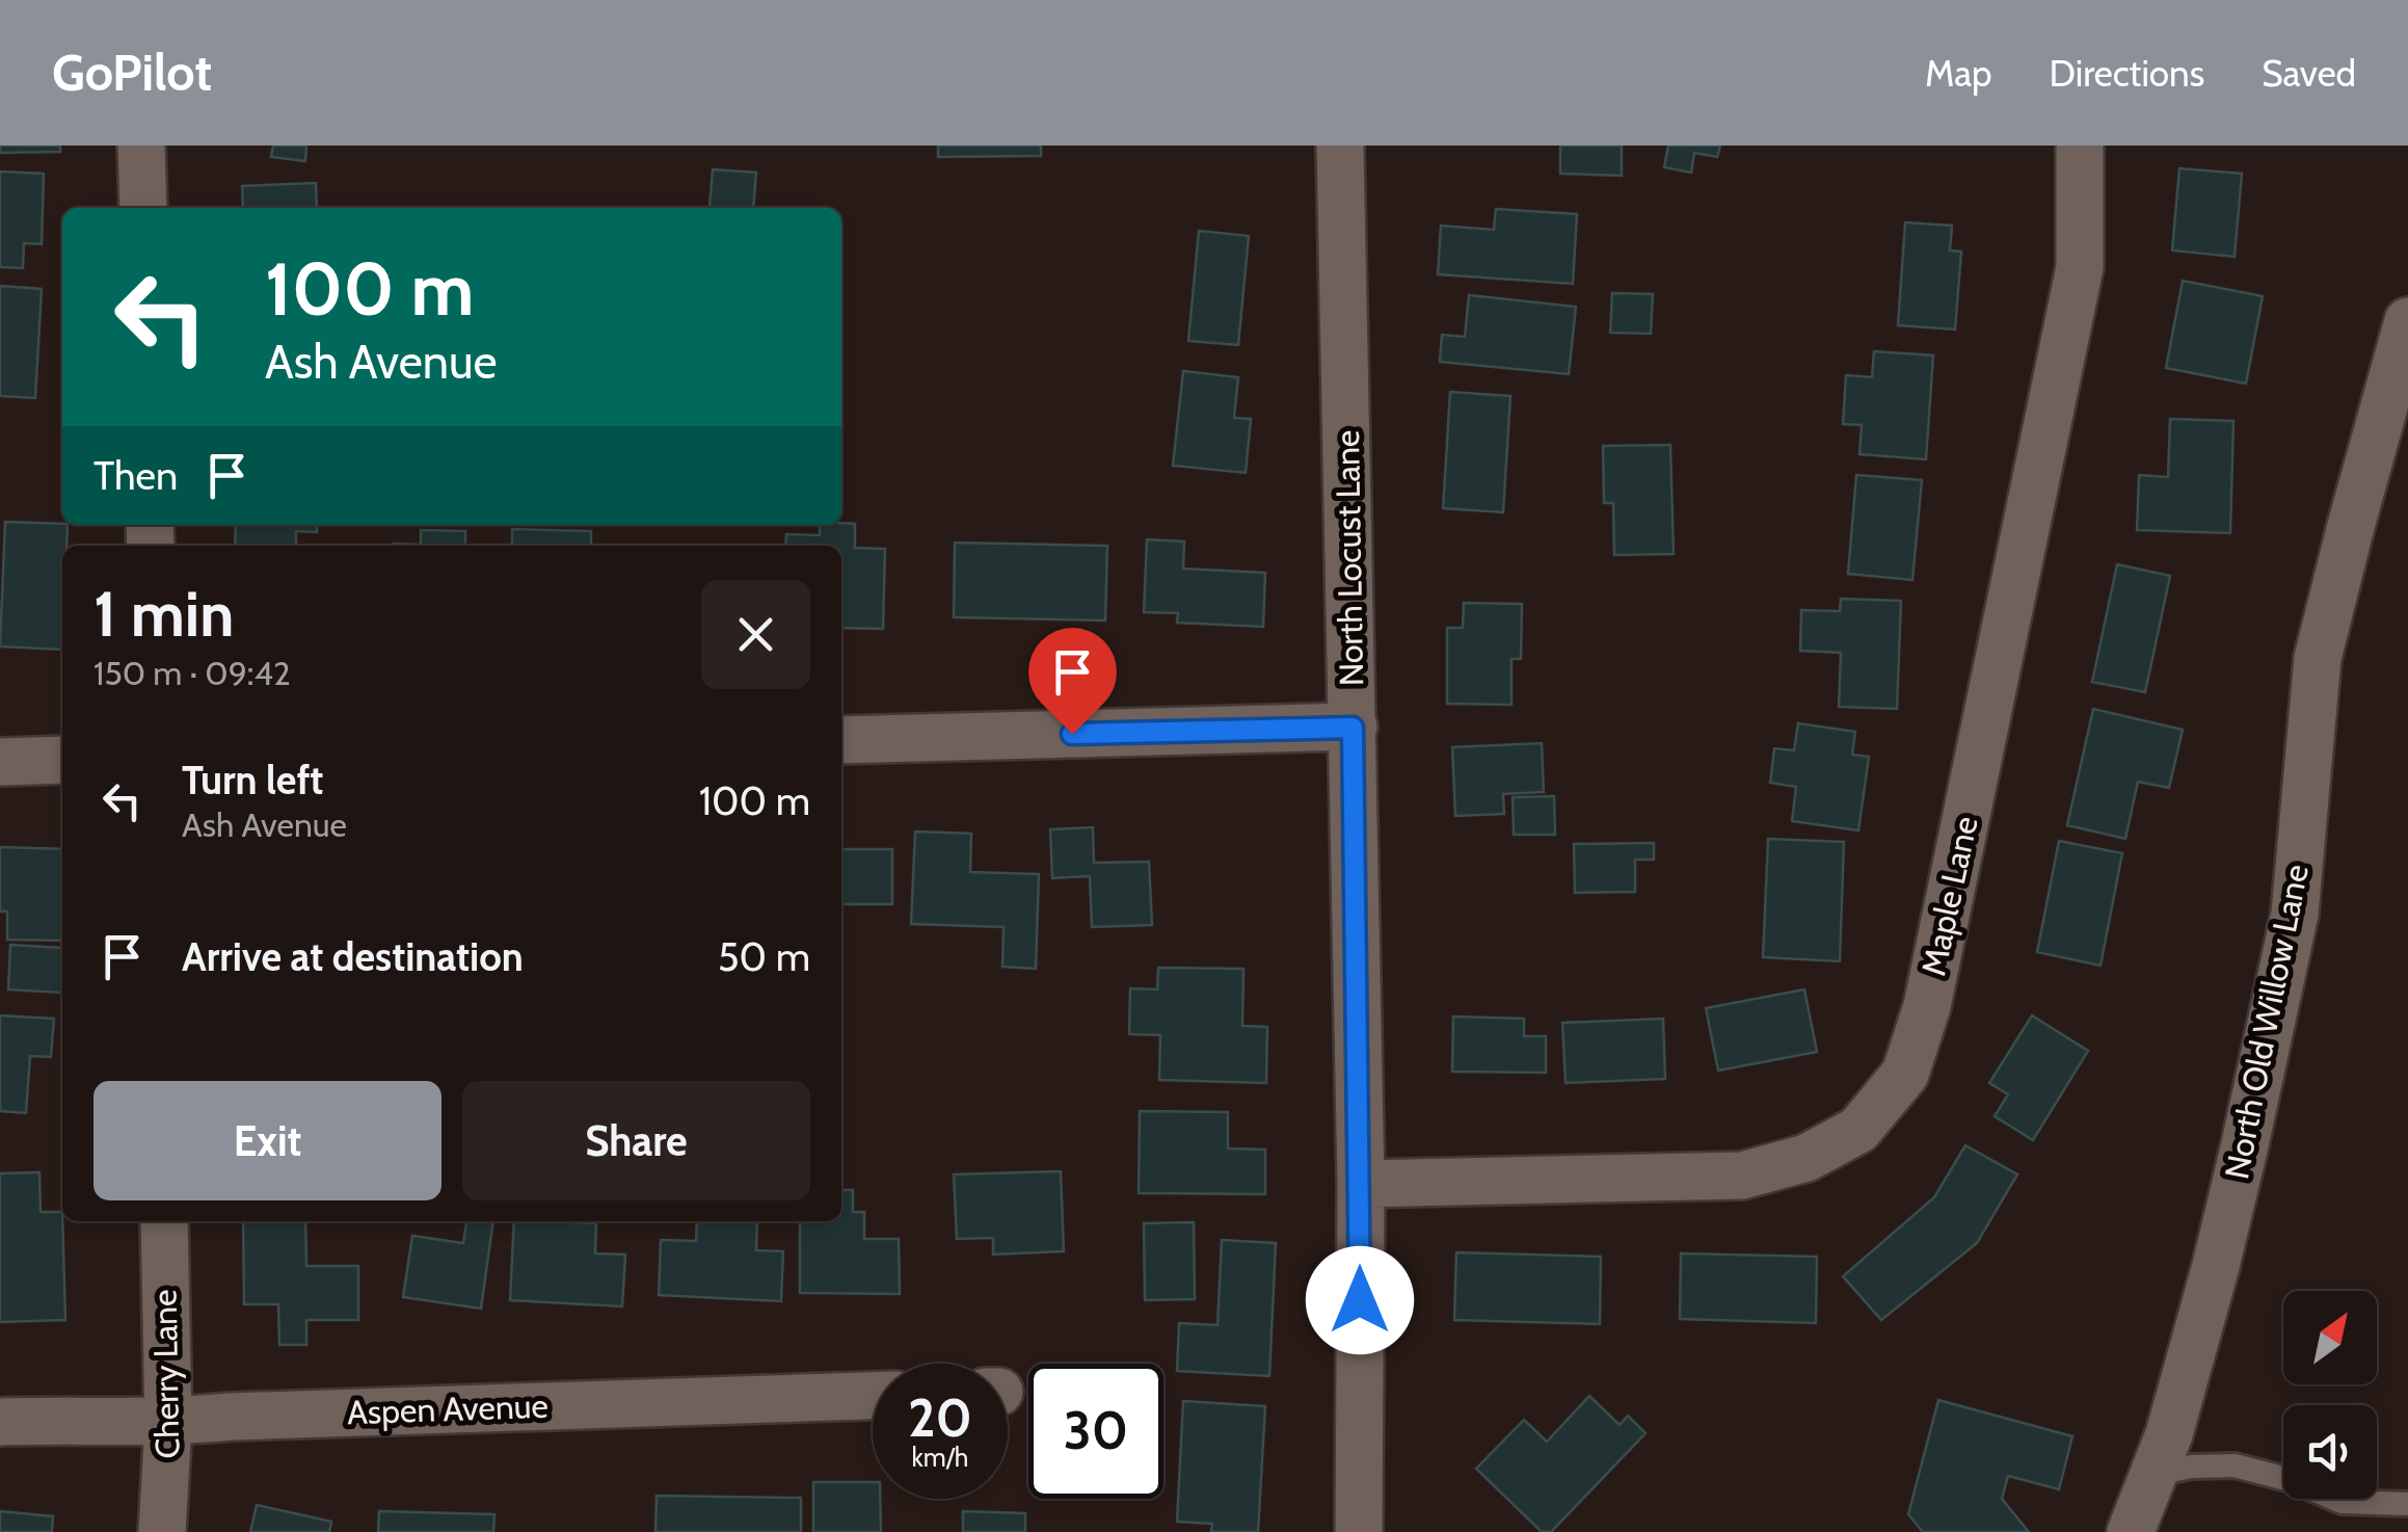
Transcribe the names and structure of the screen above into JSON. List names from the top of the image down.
{
  "streets": {
    "street": [
      "North Locust Lane",
      "Maple Lane",
      "North Old Willow Lane",
      "Cherry Lane",
      "Aspen Avenue"
    ]
  },
  "crossings": [
    ["North Locust Lane", "Maple Lane"],
    ["Cherry Lane", "Aspen Avenue"]
  ],
  "north": "top right",
  "page": {
    "header": "GoPilot",
    "nav": ["Map", "Directions", "Saved"],
    "turn": ["100 m", "Ash Avenue"],
    "then": "Then",
    "heading": ["1 min", "150 m · 09:42"],
    "list": [
      {
        "name": "Turn left",
        "note": "Ash Avenue",
        "value": "100 m"
      },
      {
        "name": "Arrive at destination",
        "value": "50 m"
      }
    ],
    "buttons": ["Exit", "Share"],
    "speed": "20 km/h",
    "limit": "30"
  }
}
